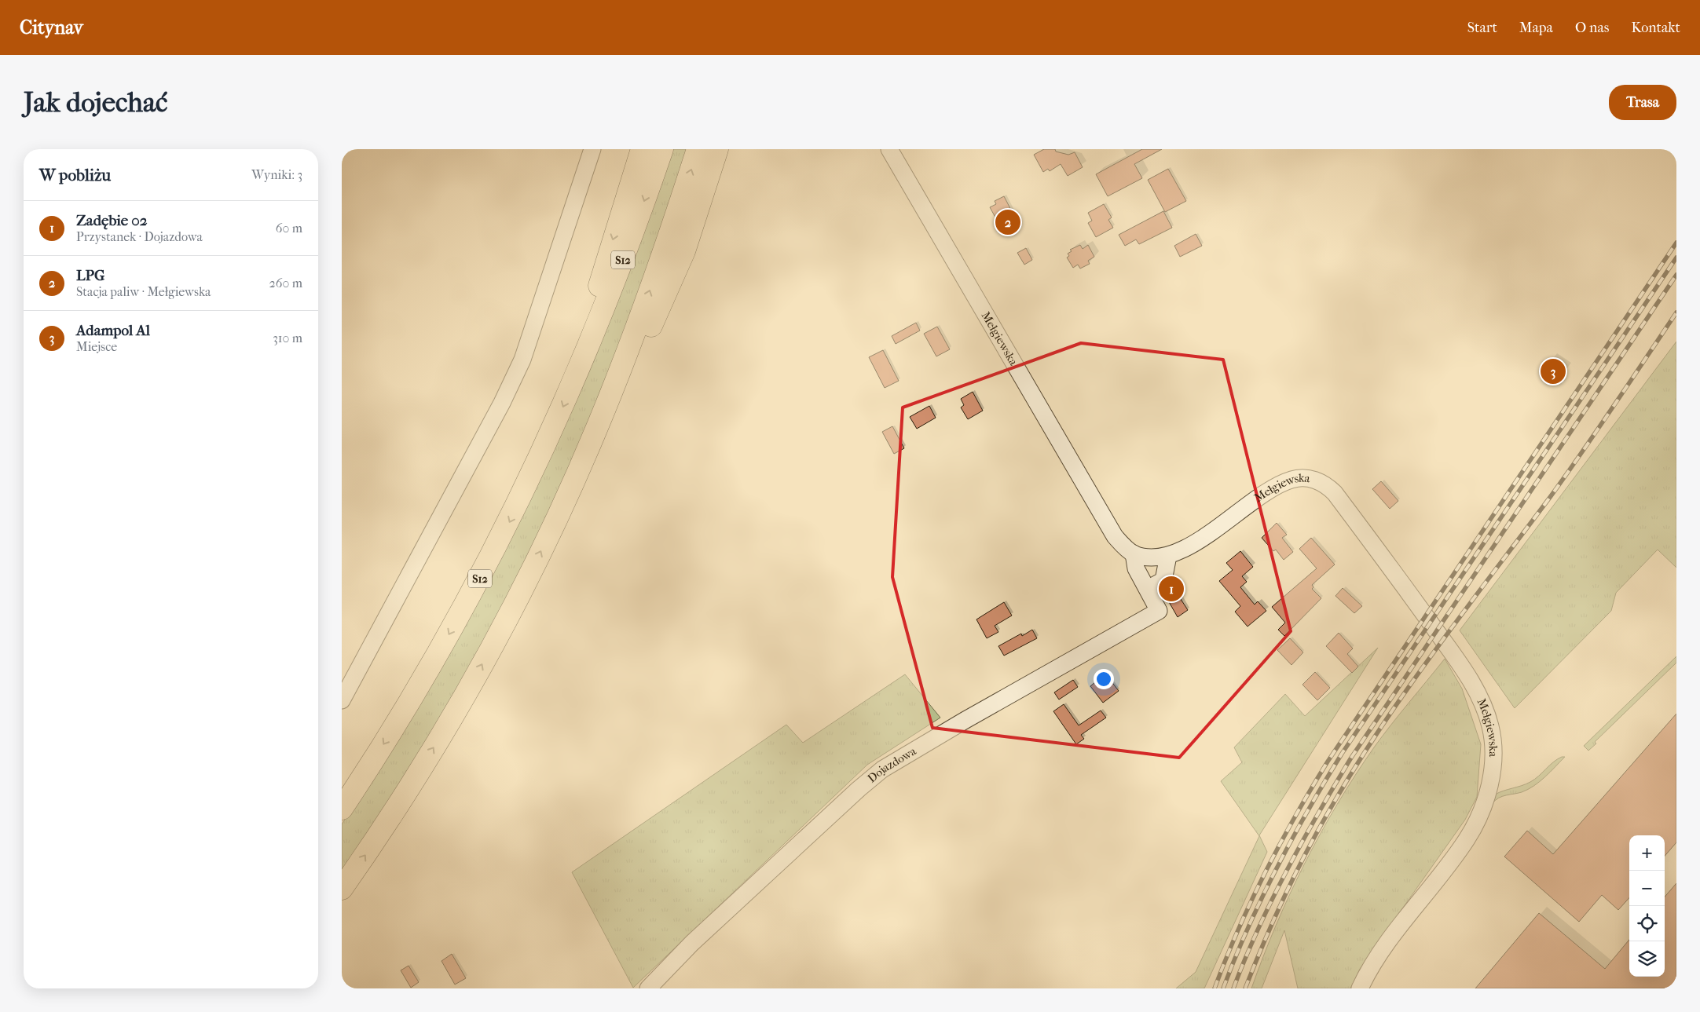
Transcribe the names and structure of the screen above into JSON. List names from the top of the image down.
{
  "streets": {
    "highway": ["S12"],
    "street": ["Mełgiewska", "Dojazdowa"]
  },
  "page": {
    "header": "Citynav",
    "nav": [
      "Start",
      "Mapa",
      "O nas",
      "Kontakt"
    ],
    "buttons": "Trasa",
    "title": "Jak dojechać",
    "heading": ["W pobliżu", "Wyniki: 3"],
    "list": [
      {
        "mark": "1",
        "name": "Zadębie 02",
        "note": "Przystanek · Dojazdowa",
        "value": "60 m"
      },
      {
        "mark": "2",
        "name": "LPG",
        "note": "Stacja paliw · Mełgiewska",
        "value": "260 m"
      },
      {
        "mark": "3",
        "name": "Adampol Al",
        "note": "Miejsce",
        "value": "310 m"
      }
    ],
    "pins": ["2", "3", "1"],
    "map_buttons": ["+", "−"]
  }
}
